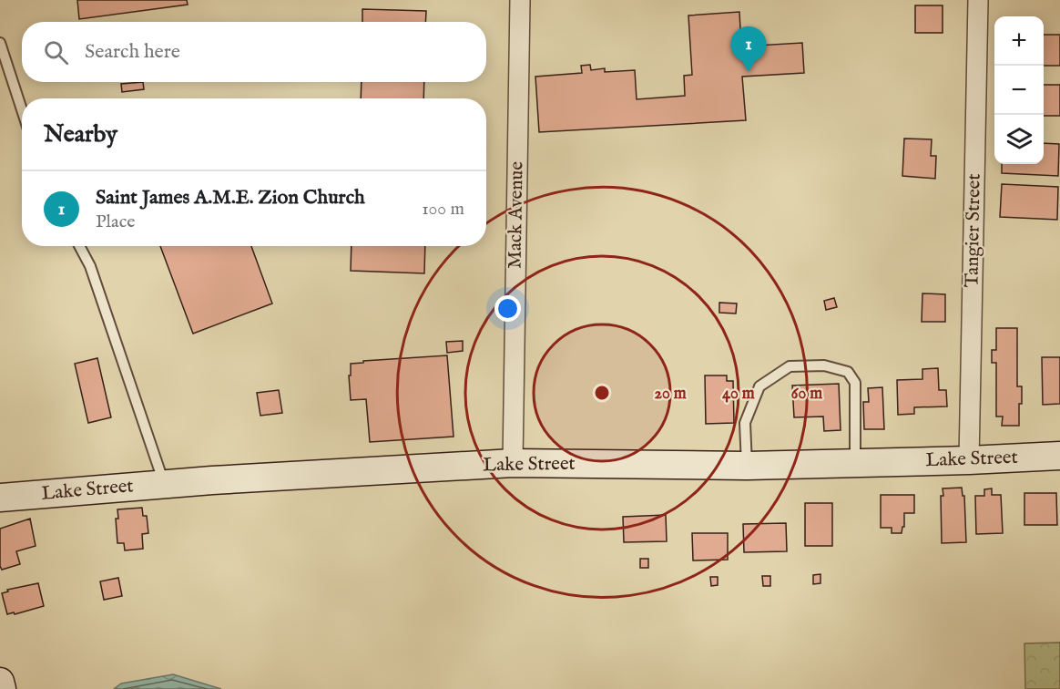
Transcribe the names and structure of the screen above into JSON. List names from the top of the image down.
{
  "streets": {
    "street": ["Mack Avenue", "Tangier Street", "Lake Street"]
  },
  "crossings": [
    ["Mack Avenue", "Lake Street"],
    ["Tangier Street", "Lake Street"]
  ],
  "page": {
    "map_buttons": ["+", "−"],
    "search": "Search here",
    "pins": "1",
    "heading": "Nearby",
    "list": [
      {
        "mark": "1",
        "name": "Saint James A.M.E. Zion Church",
        "note": "Place",
        "value": "100 m"
      }
    ]
  },
  "rings": ["20 m", "40 m", "60 m"]
}
